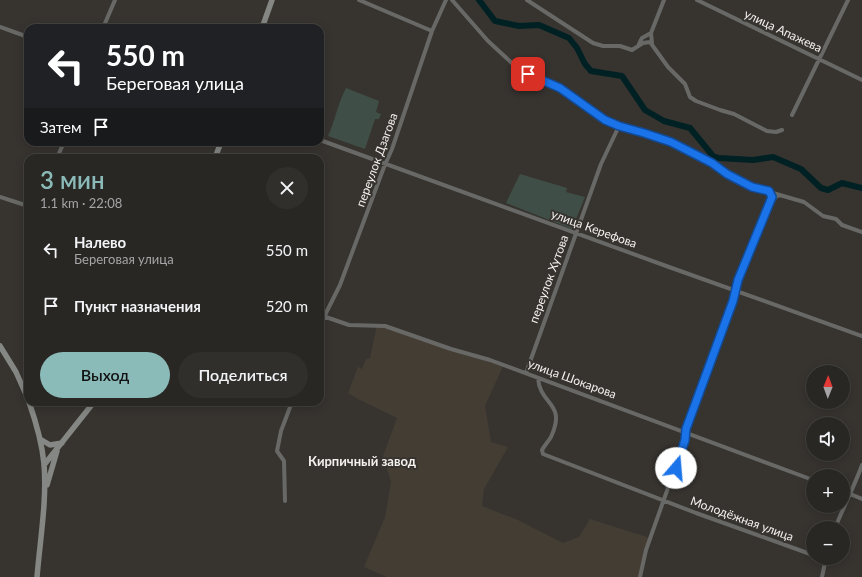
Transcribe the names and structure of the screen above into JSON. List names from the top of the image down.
{
  "streets": {
    "street": [
      "улица Апажева",
      "переулок Дзагова",
      "улица Керефова",
      "переулок Хутова",
      "улица Шокарова",
      "Молодёжная улица"
    ]
  },
  "crossings": [
    ["переулок Дзагова", "улица Керефова"],
    ["улица Керефова", "переулок Хутова"],
    ["переулок Хутова", "улица Шокарова"],
    ["улица Шокарова", "Молодёжная улица"]
  ],
  "districts": ["Кирпичный завод"],
  "north": "top",
  "page": {
    "turn": ["550 m", "Береговая улица"],
    "then": "Затем",
    "heading": ["3 мин", "1.1 km · 22:08"],
    "list": [
      {
        "name": "Налево",
        "note": "Береговая улица",
        "value": "550 m"
      },
      {
        "name": "Пункт назначения",
        "value": "520 m"
      }
    ],
    "buttons": ["Выход", "Поделиться"],
    "map_buttons": ["+", "−"]
  }
}
